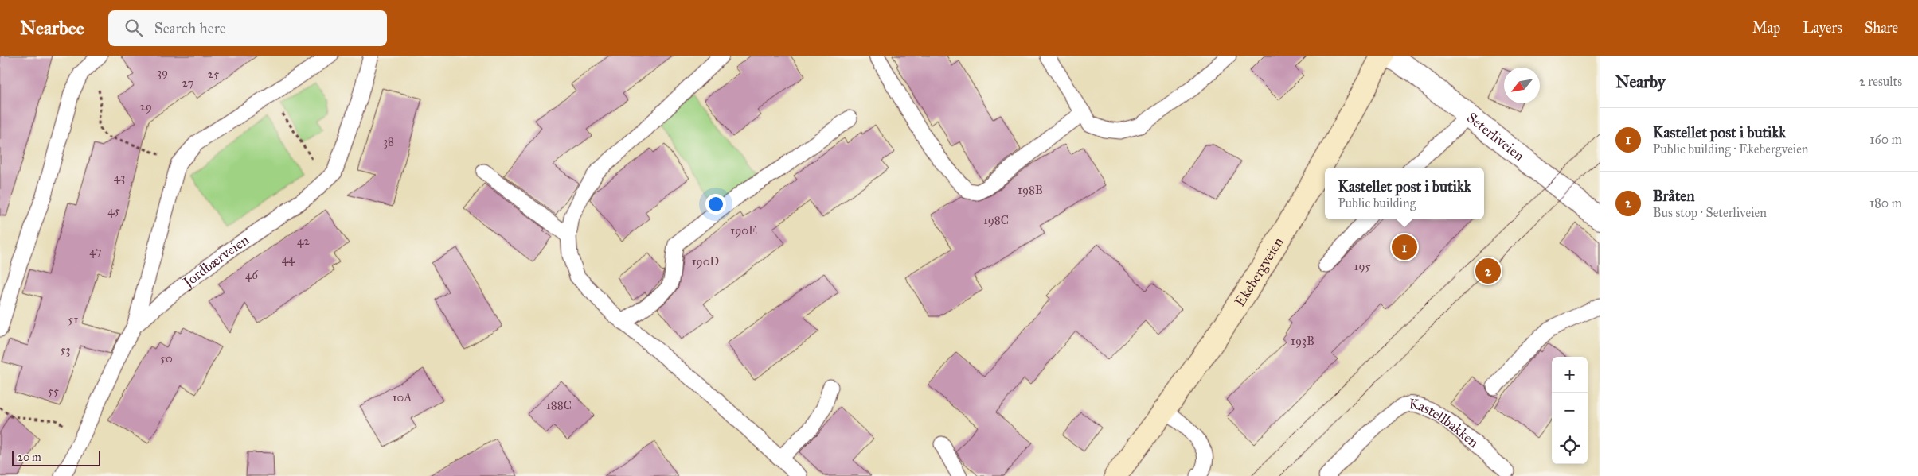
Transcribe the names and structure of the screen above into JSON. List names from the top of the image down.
{
  "streets": {
    "main road": ["Ekebergveien"],
    "street": ["Seterliveien"],
    "lane": ["Jordbærveien", "Kastellbakken"]
  },
  "house_numbers": [
    "39",
    "25",
    "27",
    "29",
    "38",
    "43",
    "198B",
    "45",
    "198C",
    "190E",
    "42",
    "47",
    "44",
    "190D",
    "195",
    "46",
    "51",
    "193B",
    "53",
    "50",
    "55",
    "10A",
    "188C"
  ],
  "scale_bar": "20 m",
  "north": "bottom left",
  "page": {
    "header": "Nearbee",
    "search": "Search here",
    "nav": ["Map", "Layers", "Share"],
    "heading": ["Nearby", "2 results"],
    "list": [
      {
        "mark": "1",
        "name": "Kastellet post i butikk",
        "note": "Public building · Ekebergveien",
        "value": "160 m"
      },
      {
        "mark": "2",
        "name": "Bråten",
        "note": "Bus stop · Seterliveien",
        "value": "180 m"
      }
    ],
    "popup": ["Kastellet post i butikk", "Public building"],
    "pins": ["1", "2"],
    "map_buttons": ["+", "−"],
    "scale": "20 m"
  }
}
